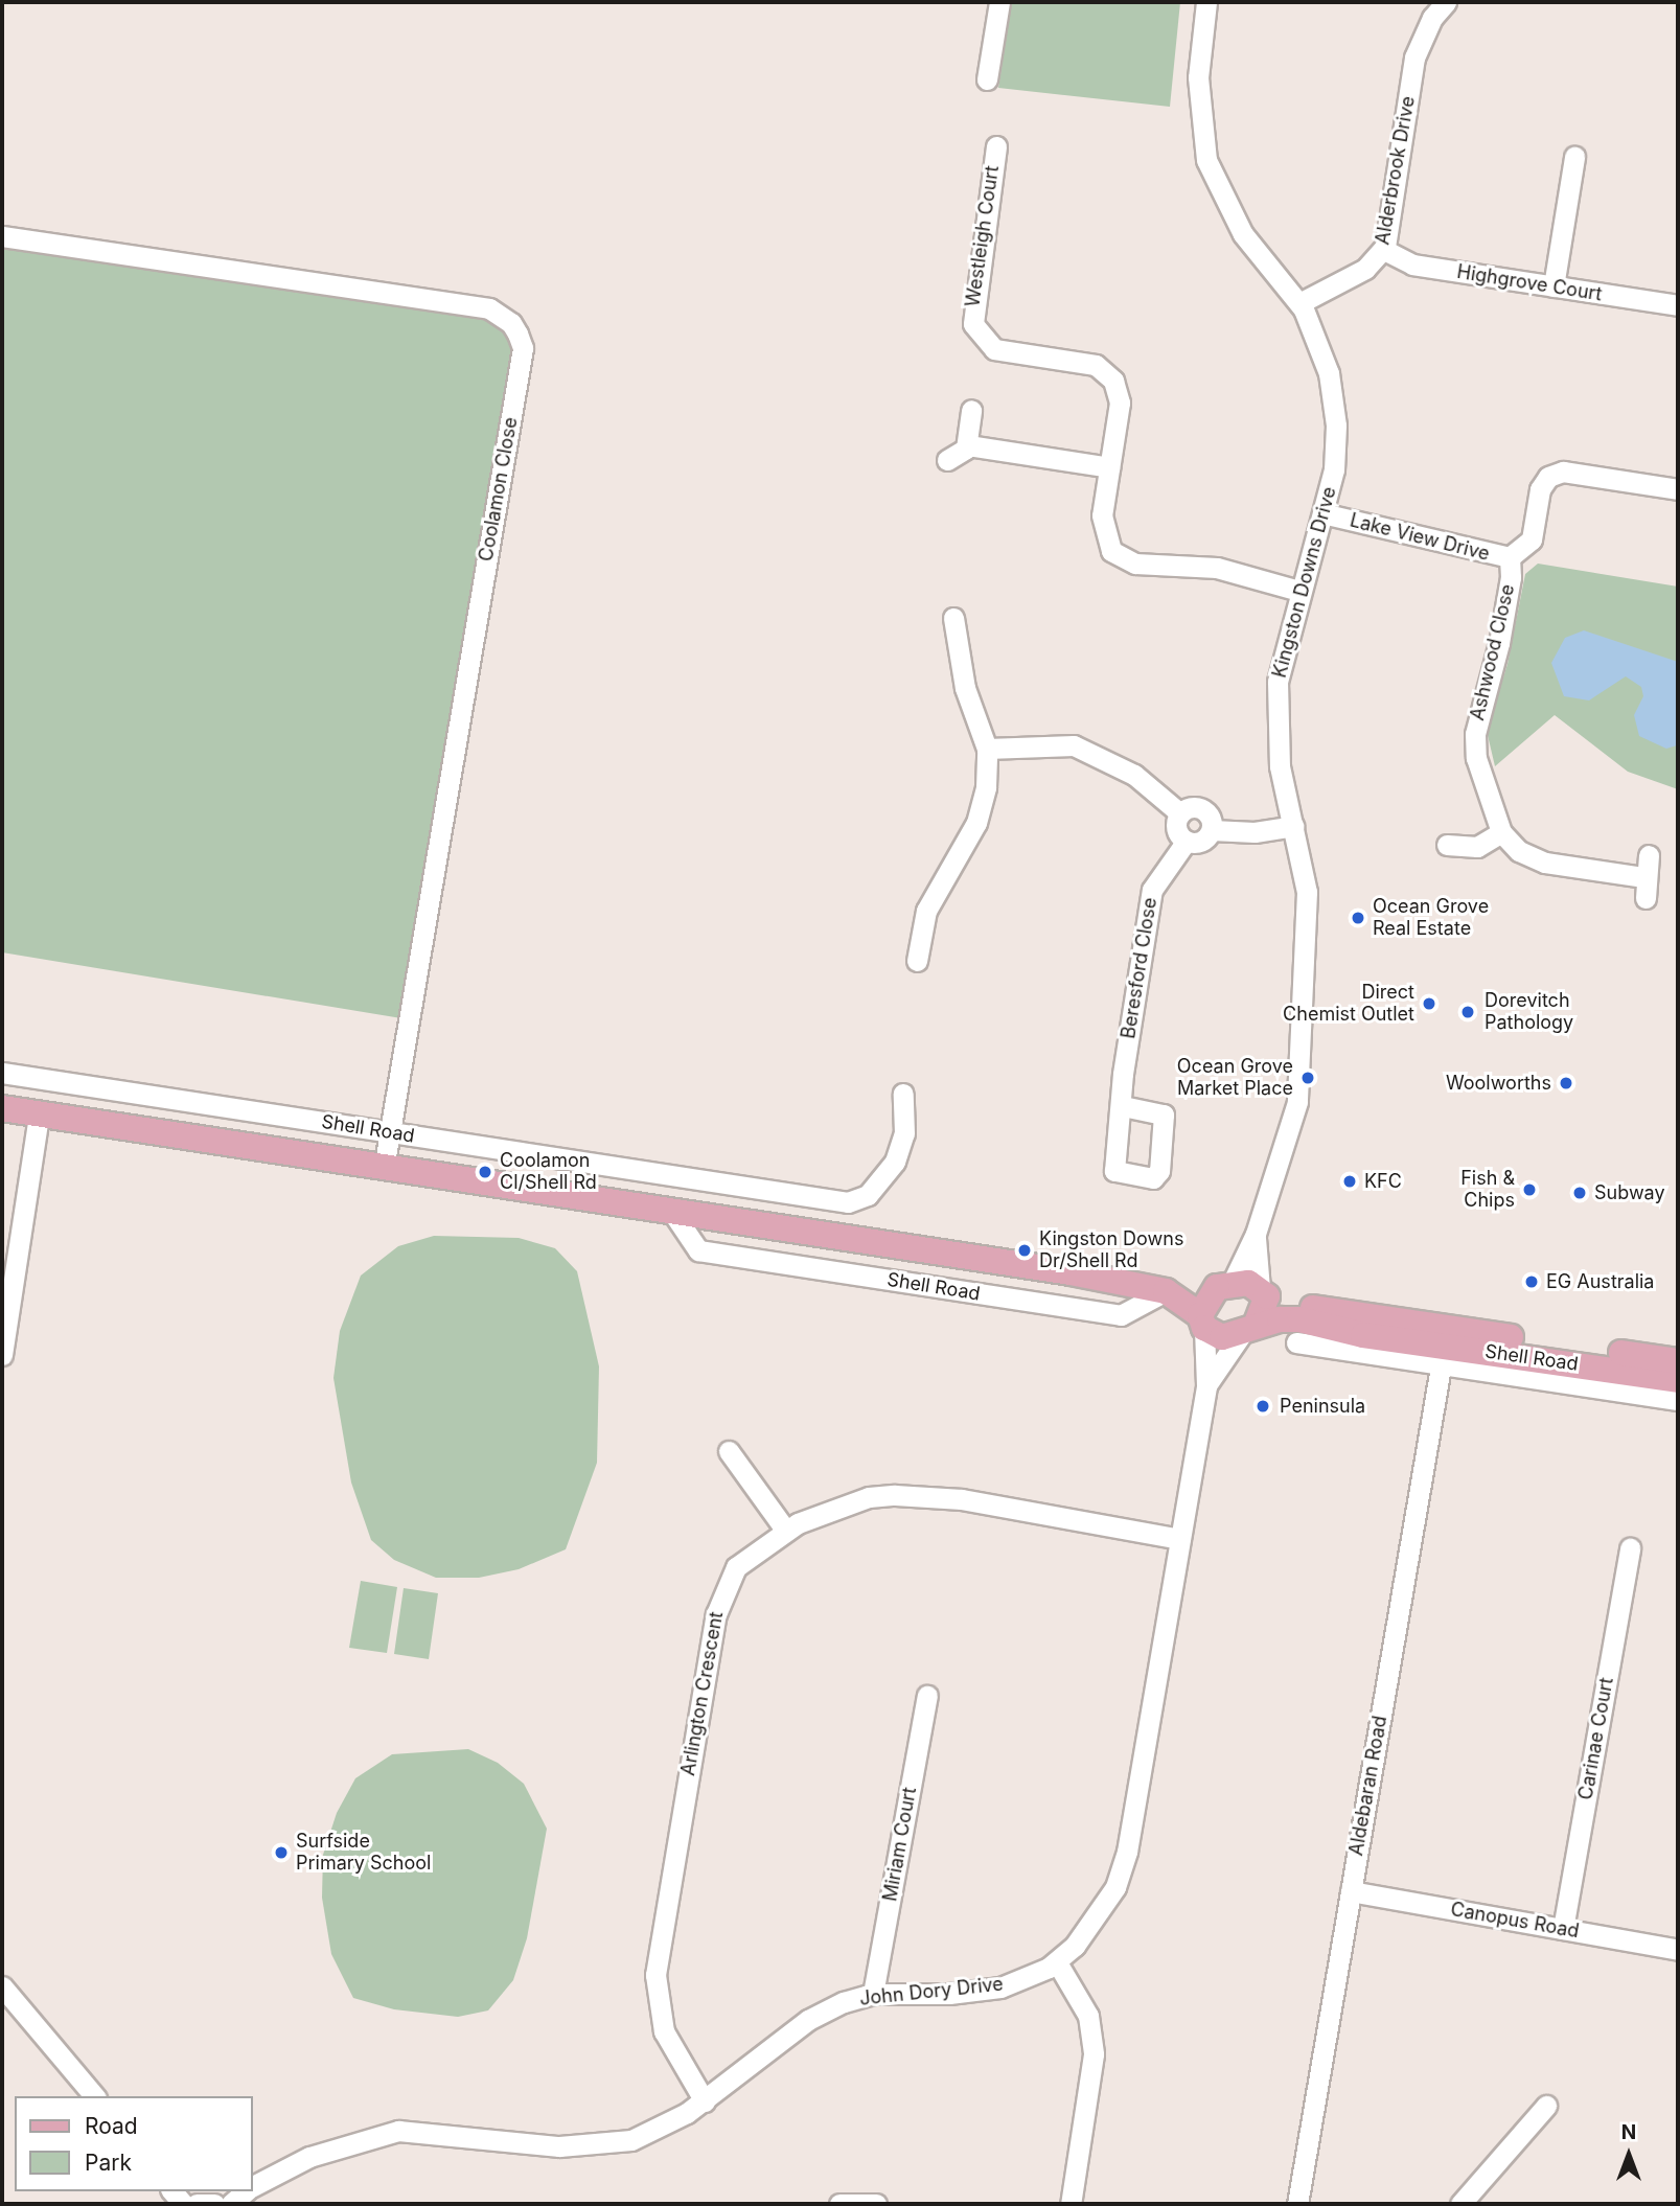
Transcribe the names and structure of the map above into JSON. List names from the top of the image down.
{
  "streets": {
    "main road": ["Shell Road"],
    "street": [
      "Alderbrook Drive",
      "Westleigh Court",
      "Highgrove Court",
      "Coolamon Close",
      "Lake View Drive",
      "Kingston Downs Drive",
      "Ashwood Close",
      "Beresford Close",
      "Arlington Crescent",
      "Carinae Court",
      "Aldebaran Road",
      "Miriam Court",
      "Canopus Road",
      "John Dory Drive"
    ]
  },
  "crossings": [
    ["Alderbrook Drive", "Highgrove Court"],
    ["Alderbrook Drive", "Kingston Downs Drive"],
    ["Westleigh Court", "Kingston Downs Drive"],
    ["Coolamon Close", "Shell Road"],
    ["Lake View Drive", "Kingston Downs Drive"],
    ["Lake View Drive", "Ashwood Close"],
    ["Kingston Downs Drive", "Shell Road"],
    ["Shell Road", "Aldebaran Road"],
    ["Shell Road", "John Dory Drive"],
    ["Arlington Crescent", "John Dory Drive"],
    ["Carinae Court", "Canopus Road"],
    ["Aldebaran Road", "Canopus Road"],
    ["Miriam Court", "John Dory Drive"]
  ],
  "places": [
    "Ocean Grove Real Estate",
    "Direct Chemist Outlet",
    "Dorevitch Pathology",
    "Ocean Grove Market Place",
    "Woolworths",
    "Coolamon Cl/Shell Rd",
    "KFC",
    "Fish & Chips",
    "Subway",
    "Kingston Downs Dr/Shell Rd",
    "EG Australia",
    "Peninsula",
    "Surfside Primary School"
  ],
  "legend": ["Road", "Park"],
  "north": "top"
}
